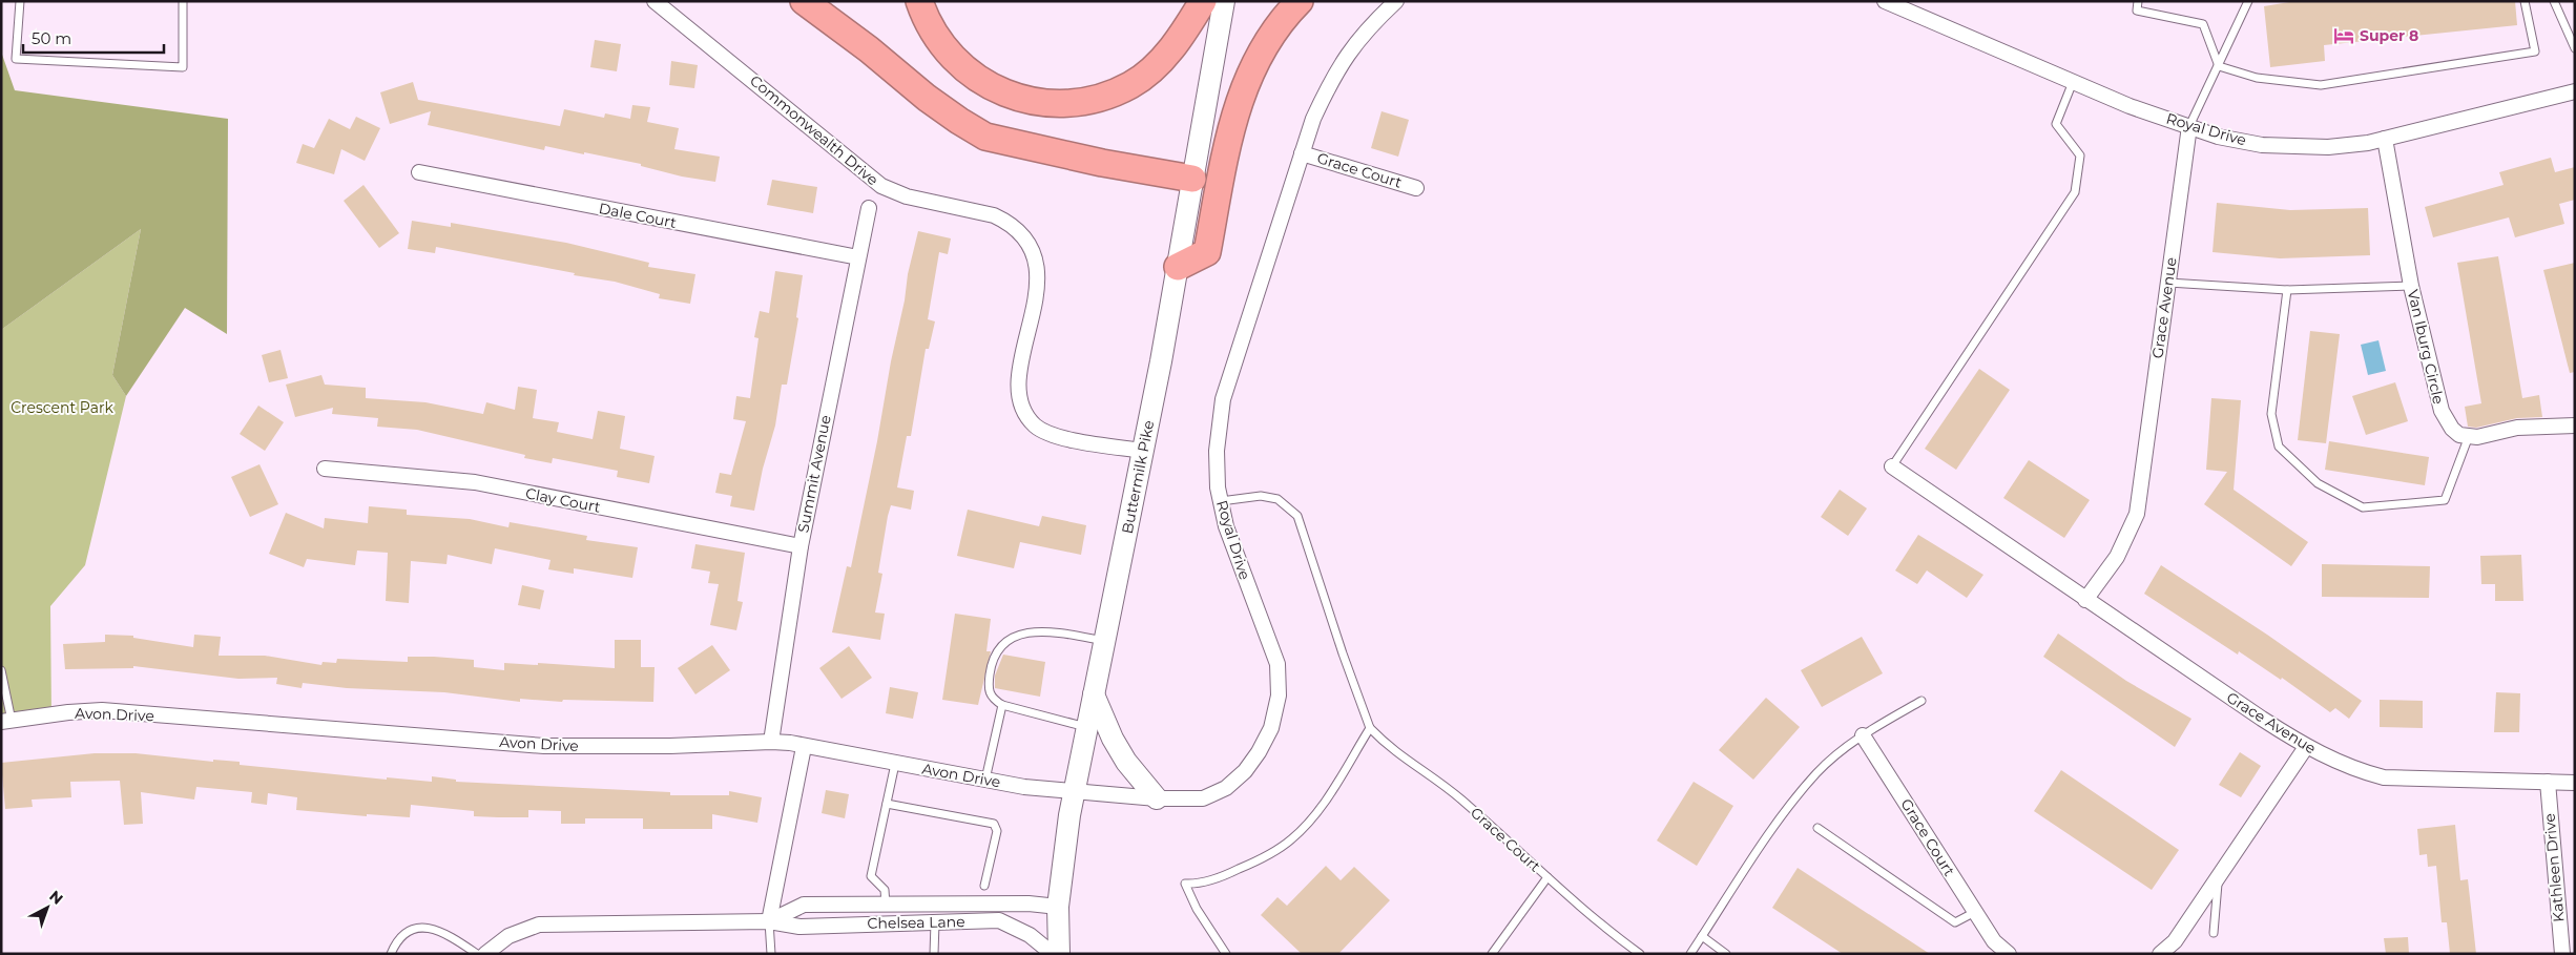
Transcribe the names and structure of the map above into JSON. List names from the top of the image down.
{
  "streets": {
    "main road": ["Buttermilk Pike"],
    "street": [
      "Royal Drive",
      "Commonwealth Drive",
      "Grace Court",
      "Dale Court",
      "Grace Avenue",
      "Van Iburg Circle",
      "Summit Avenue",
      "Clay Court",
      "Avon Drive",
      "Kathleen Drive",
      "Chelsea Lane"
    ]
  },
  "crossings": [
    ["Royal Drive", "Grace Court"],
    ["Royal Drive", "Grace Avenue"],
    ["Royal Drive", "Van Iburg Circle"],
    ["Royal Drive", "Avon Drive"],
    ["Commonwealth Drive", "Buttermilk Pike"],
    ["Dale Court", "Summit Avenue"],
    ["Grace Avenue", "Kathleen Drive"],
    ["Summit Avenue", "Clay Court"],
    ["Summit Avenue", "Avon Drive"]
  ],
  "parks": ["Crescent Park"],
  "places": {
    "hotel": ["Super 8"]
  },
  "scale_bar": "50 m",
  "north": "top right"
}
